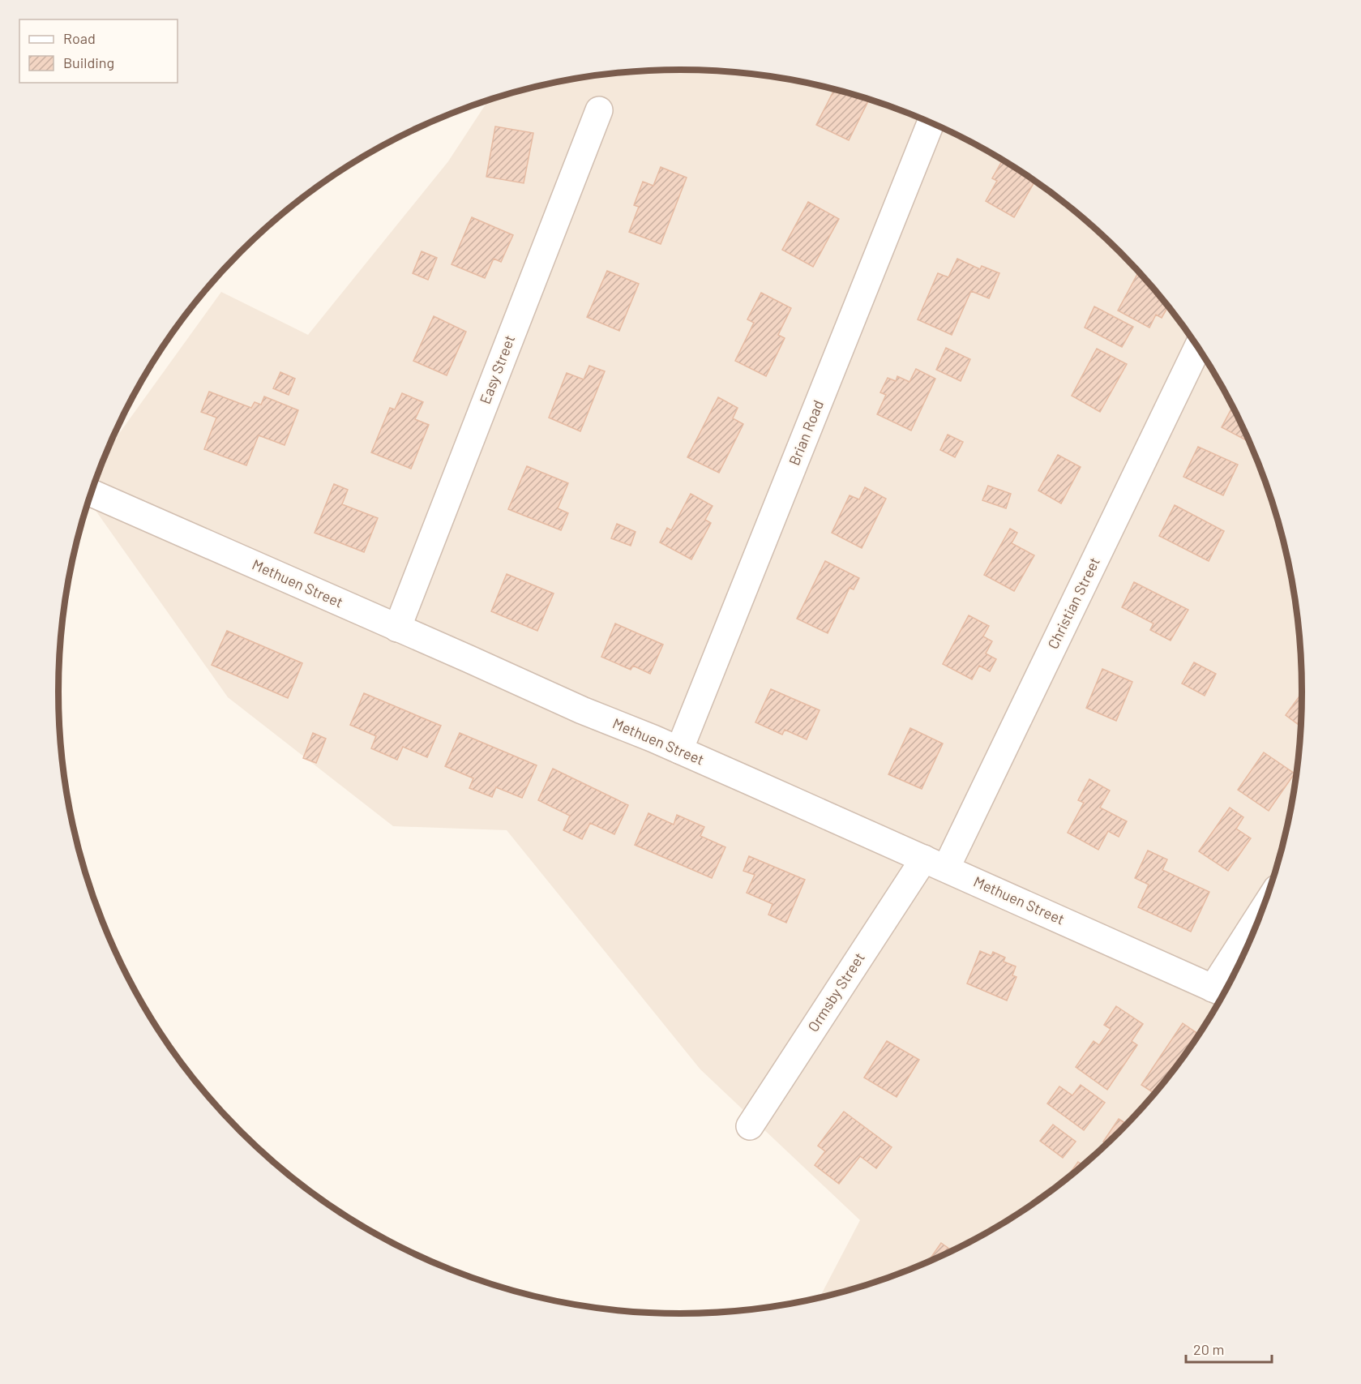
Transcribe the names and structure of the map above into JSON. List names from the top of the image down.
{
  "streets": {
    "street": [
      "Easy Street",
      "Brian Road",
      "Methuen Street",
      "Christian Street",
      "Ormsby Street"
    ]
  },
  "crossings": [
    ["Easy Street", "Methuen Street"],
    ["Brian Road", "Methuen Street"],
    ["Methuen Street", "Christian Street"],
    ["Methuen Street", "Ormsby Street"],
    ["Christian Street", "Ormsby Street"]
  ],
  "legend": ["Road", "Building"],
  "scale_bar": "20 m"
}
